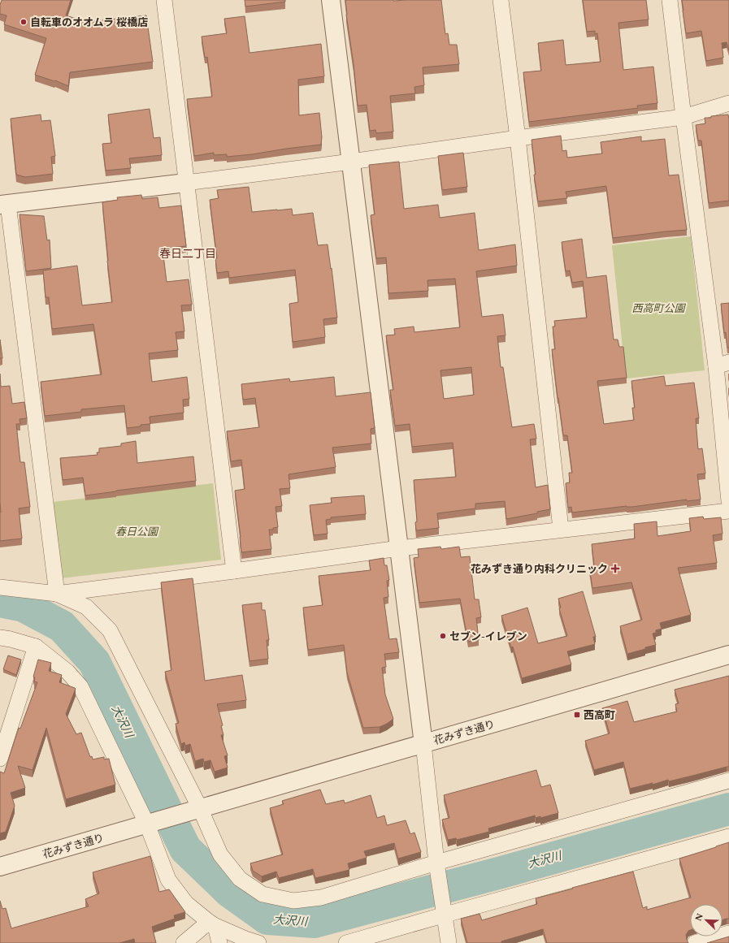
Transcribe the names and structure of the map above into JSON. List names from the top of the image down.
{
  "streets": {
    "street": ["花みずき通り"]
  },
  "districts": ["春日二丁目"],
  "water": ["大沢川"],
  "parks": ["西高町公園", "春日公園"],
  "places": {
    "other": ["自転車のオオムラ 桜橋店", "セブン-イレブン"],
    "health": ["花みずき通り内科クリニック"],
    "transit": ["西高町"]
  },
  "north": "top left"
}
